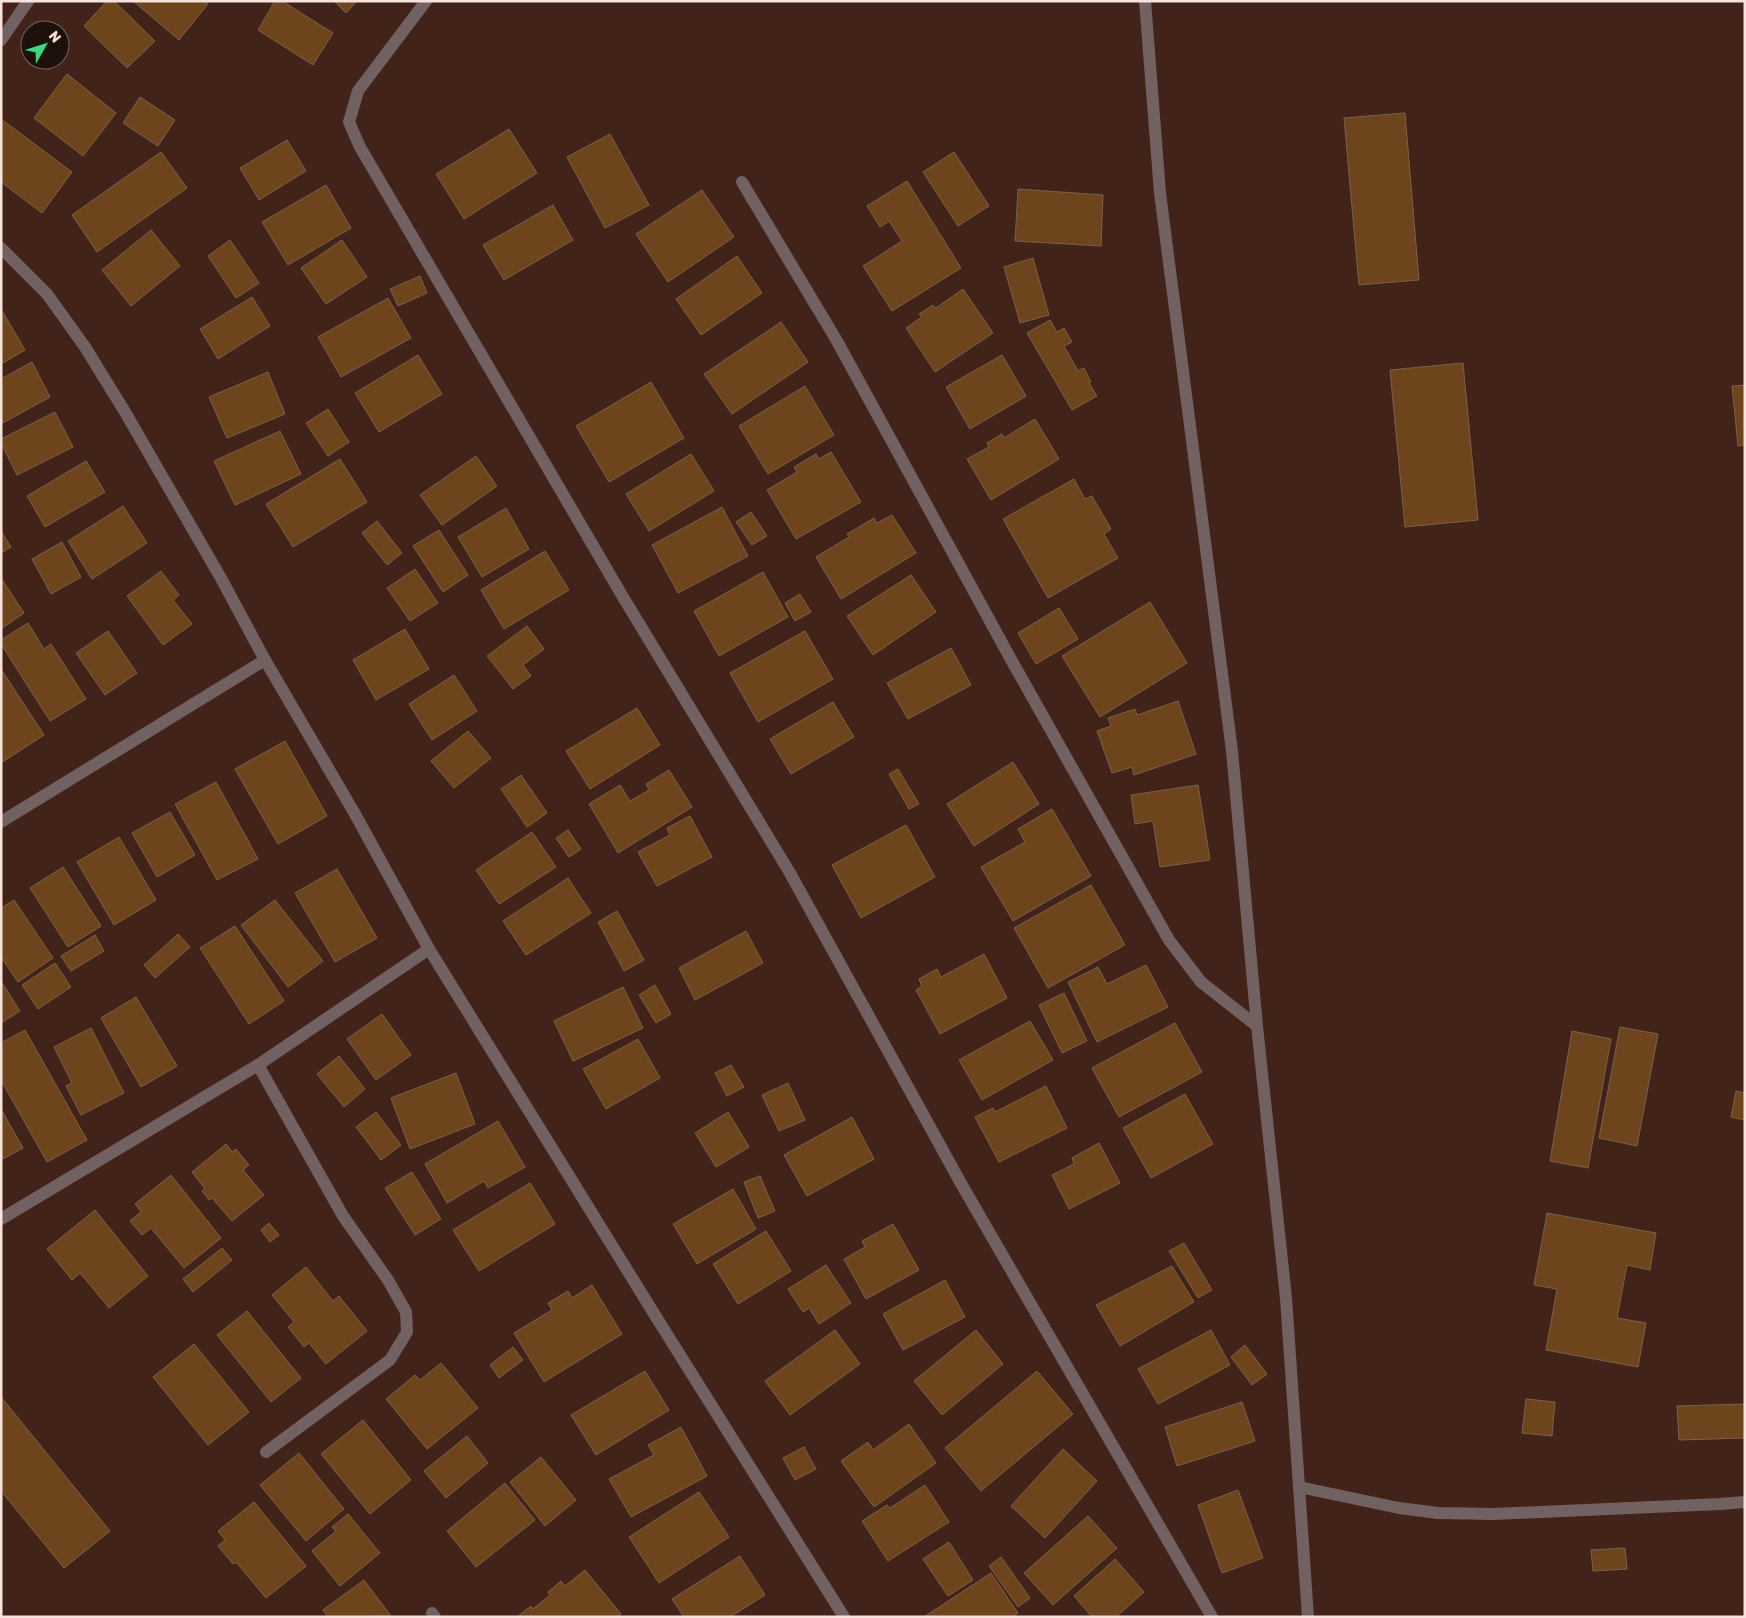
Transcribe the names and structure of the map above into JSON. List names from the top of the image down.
{
  "north": "top right"
}
